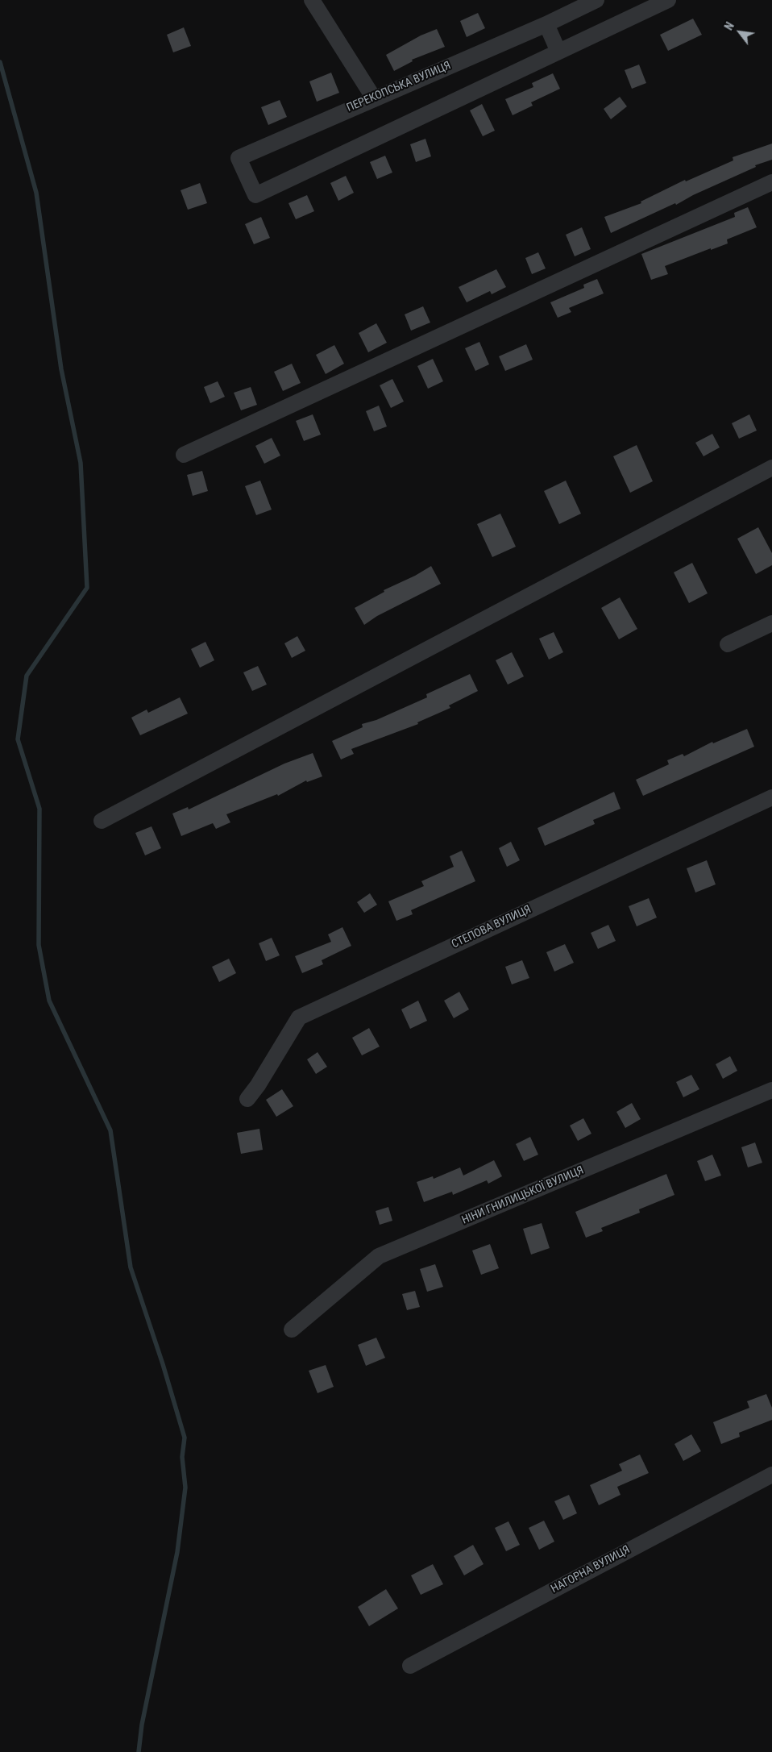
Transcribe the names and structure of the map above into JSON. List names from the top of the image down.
{
  "streets": {
    "street": [
      "ПЕРЕКОПСЬКА ВУЛИЦЯ",
      "СТЕПОВА ВУЛИЦЯ",
      "НІНИ ГНИЛИЦЬКОЇ ВУЛИЦЯ",
      "НАГОРНА ВУЛИЦЯ"
    ]
  },
  "north": "top left"
}
